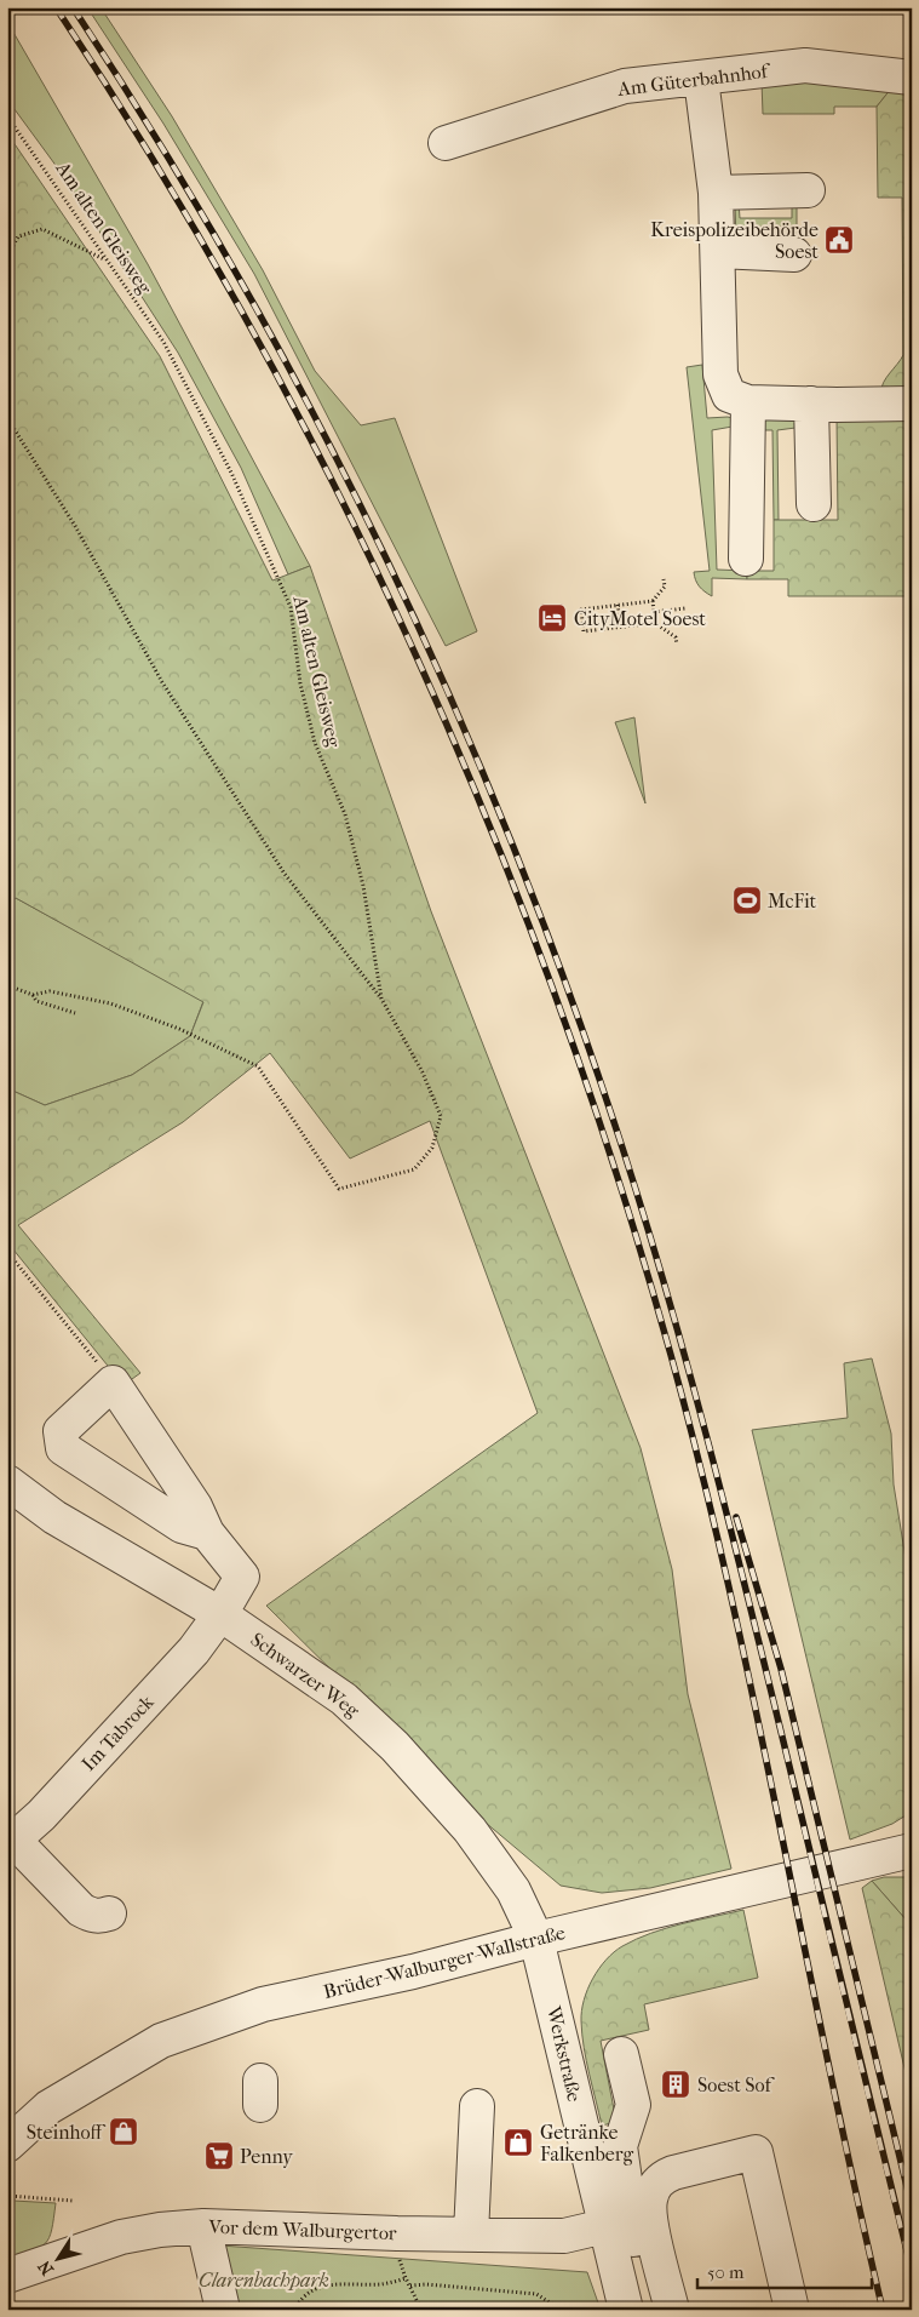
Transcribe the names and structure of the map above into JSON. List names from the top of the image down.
{
  "streets": {
    "street": [
      "Am Güterbahnhof",
      "Schwarzer Weg",
      "Im Tabrock",
      "Brüder-Walburger-Wallstraße",
      "Werkstraße",
      "Vor dem Walburgertor"
    ],
    "path": ["Am alten Gleisweg"]
  },
  "crossings": [
    ["Schwarzer Weg", "Im Tabrock"],
    ["Schwarzer Weg", "Brüder-Walburger-Wallstraße"],
    ["Schwarzer Weg", "Werkstraße"],
    ["Brüder-Walburger-Wallstraße", "Werkstraße"],
    ["Werkstraße", "Vor dem Walburgertor"]
  ],
  "parks": ["Clarenbachpark"],
  "places": {
    "public building": ["Kreispolizeibehörde Soest"],
    "hotel": ["CityMotel Soest"],
    "sports": ["McFit"],
    "building": ["Soest Sof"],
    "shop": ["Steinhoff", "Getränke Falkenberg"],
    "supermarket": ["Penny"]
  },
  "scale_bar": "50 m",
  "north": "bottom left"
}
